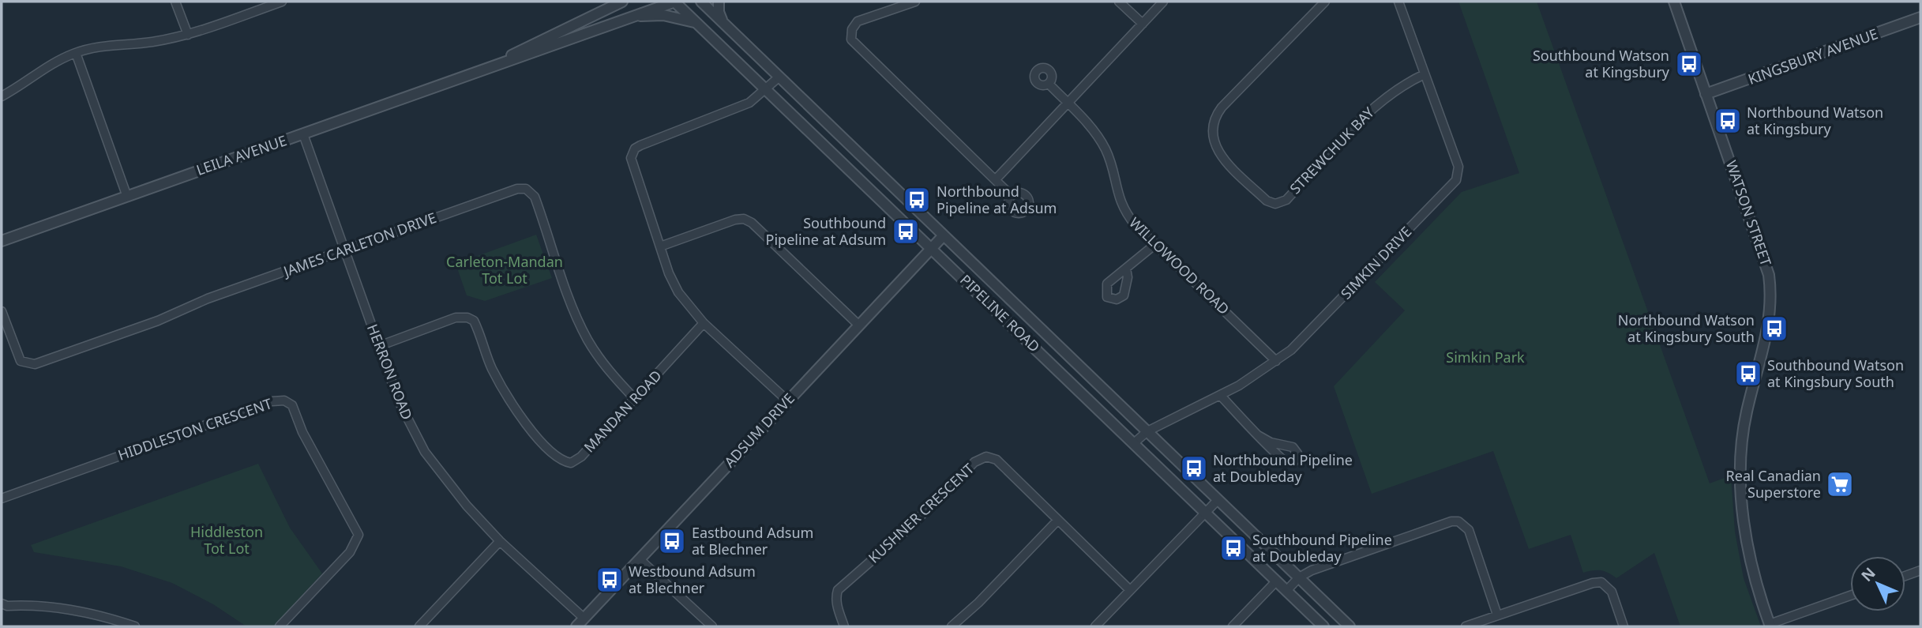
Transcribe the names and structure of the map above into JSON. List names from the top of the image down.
{
  "streets": {
    "street": [
      "KINGSBURY AVENUE",
      "STREWCHUK BAY",
      "LEILA AVENUE",
      "WATSON STREET",
      "JAMES CARLETON DRIVE",
      "SIMKIN DRIVE",
      "WILLOWOOD ROAD",
      "PIPELINE ROAD",
      "HERRON ROAD",
      "MANDAN ROAD",
      "HIDDLESTON CRESCENT",
      "ADSUM DRIVE",
      "KUSHNER CRESCENT"
    ]
  },
  "crossings": [
    ["KINGSBURY AVENUE", "WATSON STREET"],
    ["STREWCHUK BAY", "SIMKIN DRIVE"],
    ["LEILA AVENUE", "PIPELINE ROAD"],
    ["LEILA AVENUE", "HERRON ROAD"],
    ["JAMES CARLETON DRIVE", "HERRON ROAD"],
    ["JAMES CARLETON DRIVE", "MANDAN ROAD"],
    ["SIMKIN DRIVE", "WILLOWOOD ROAD"],
    ["SIMKIN DRIVE", "PIPELINE ROAD"],
    ["PIPELINE ROAD", "ADSUM DRIVE"],
    ["HERRON ROAD", "MANDAN ROAD"],
    ["HERRON ROAD", "ADSUM DRIVE"]
  ],
  "parks": ["Carleton-Mandan Tot Lot", "Simkin Park", "Hiddleston Tot Lot"],
  "places": {
    "bus stop": [
      "Southbound Watson at Kingsbury",
      "Northbound Watson at Kingsbury",
      "Northbound Pipeline at Adsum",
      "Southbound Pipeline at Adsum",
      "Northbound Watson at Kingsbury South",
      "Southbound Watson at Kingsbury South",
      "Northbound Pipeline at Doubleday",
      "Eastbound Adsum at Blechner",
      "Southbound Pipeline at Doubleday",
      "Westbound Adsum at Blechner"
    ],
    "supermarket": ["Real Canadian Superstore"]
  },
  "north": "top left"
}
